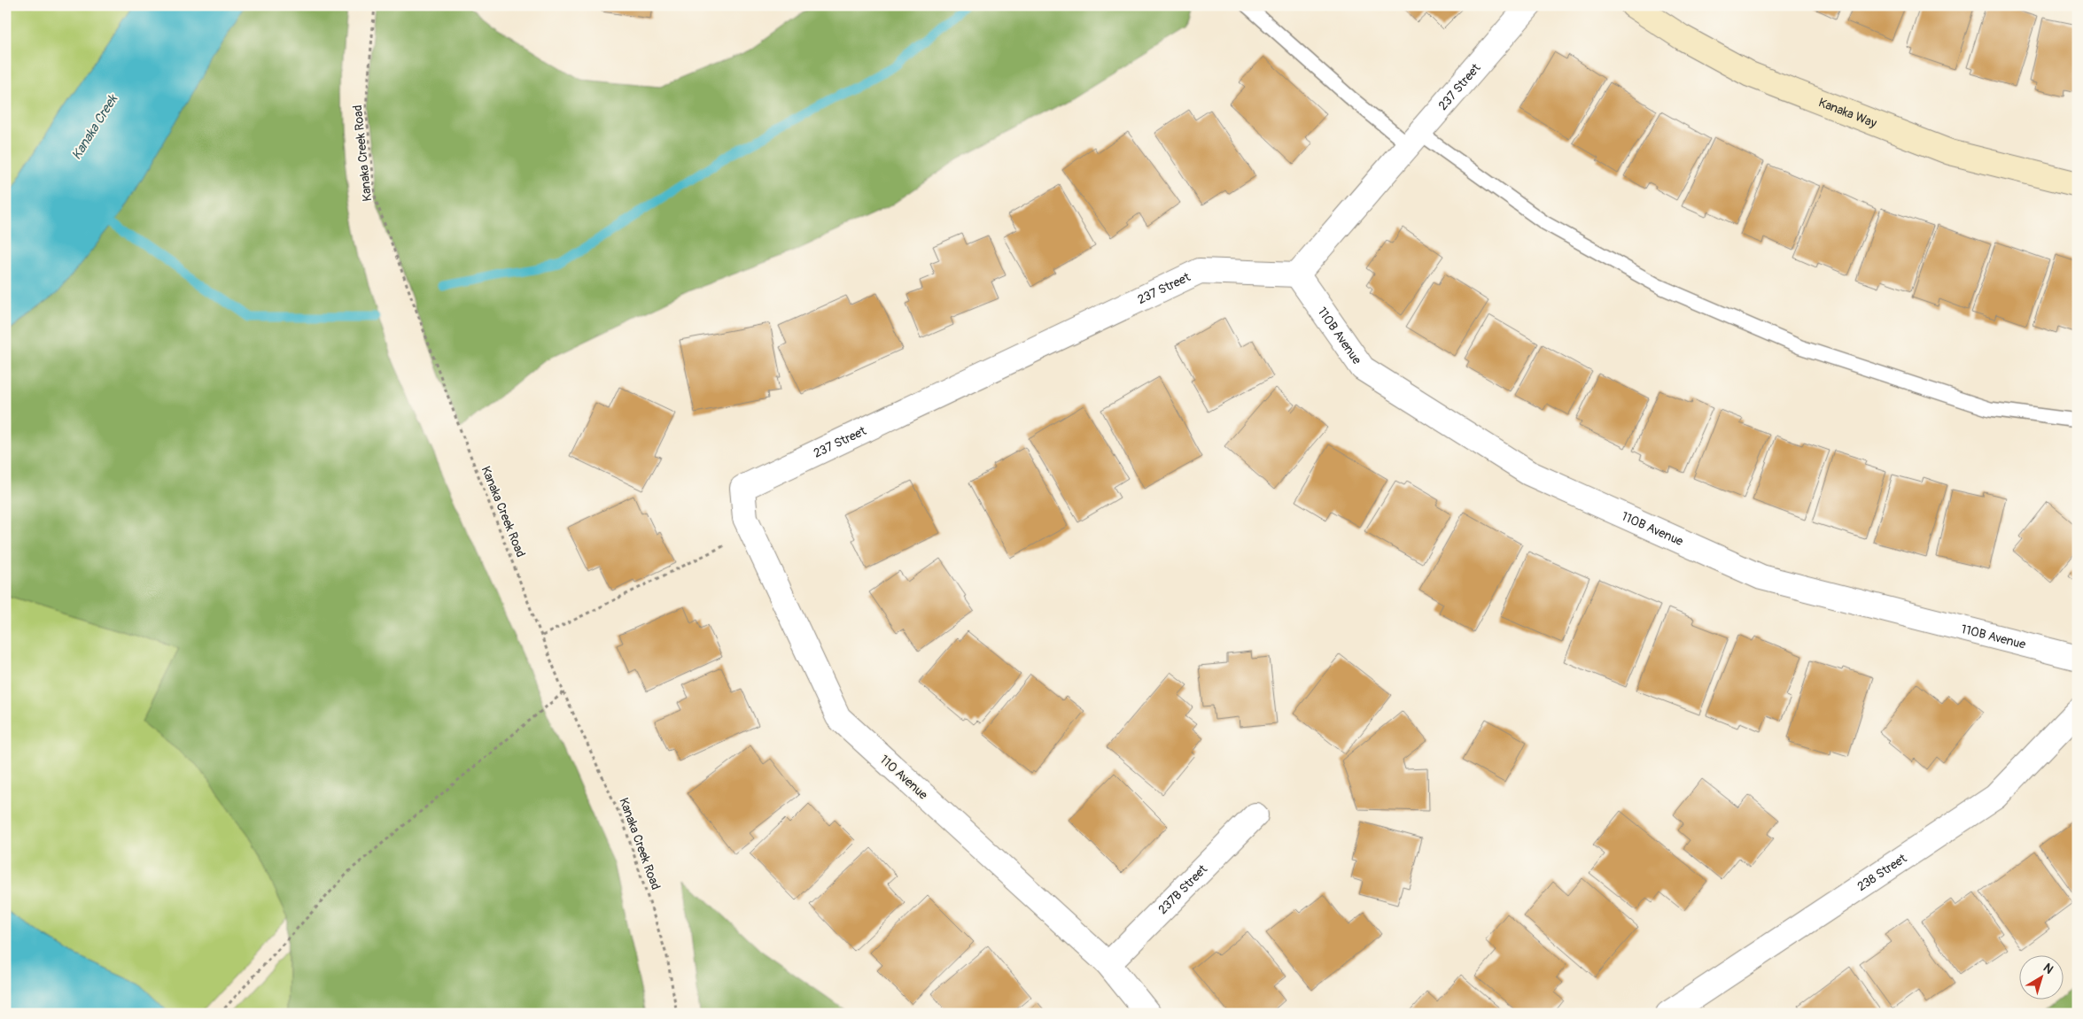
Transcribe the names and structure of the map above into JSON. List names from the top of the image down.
{
  "streets": {
    "main road": ["Kanaka Way"],
    "street": [
      "237 Street",
      "110B Avenue",
      "110 Avenue",
      "238 Street",
      "237B Street"
    ],
    "path": ["Kanaka Creek Road"]
  },
  "crossings": [
    ["237 Street", "110B Avenue"],
    ["237 Street", "110 Avenue"],
    ["110 Avenue", "237B Street"]
  ],
  "water": ["Kanaka Creek"],
  "north": "top right"
}
